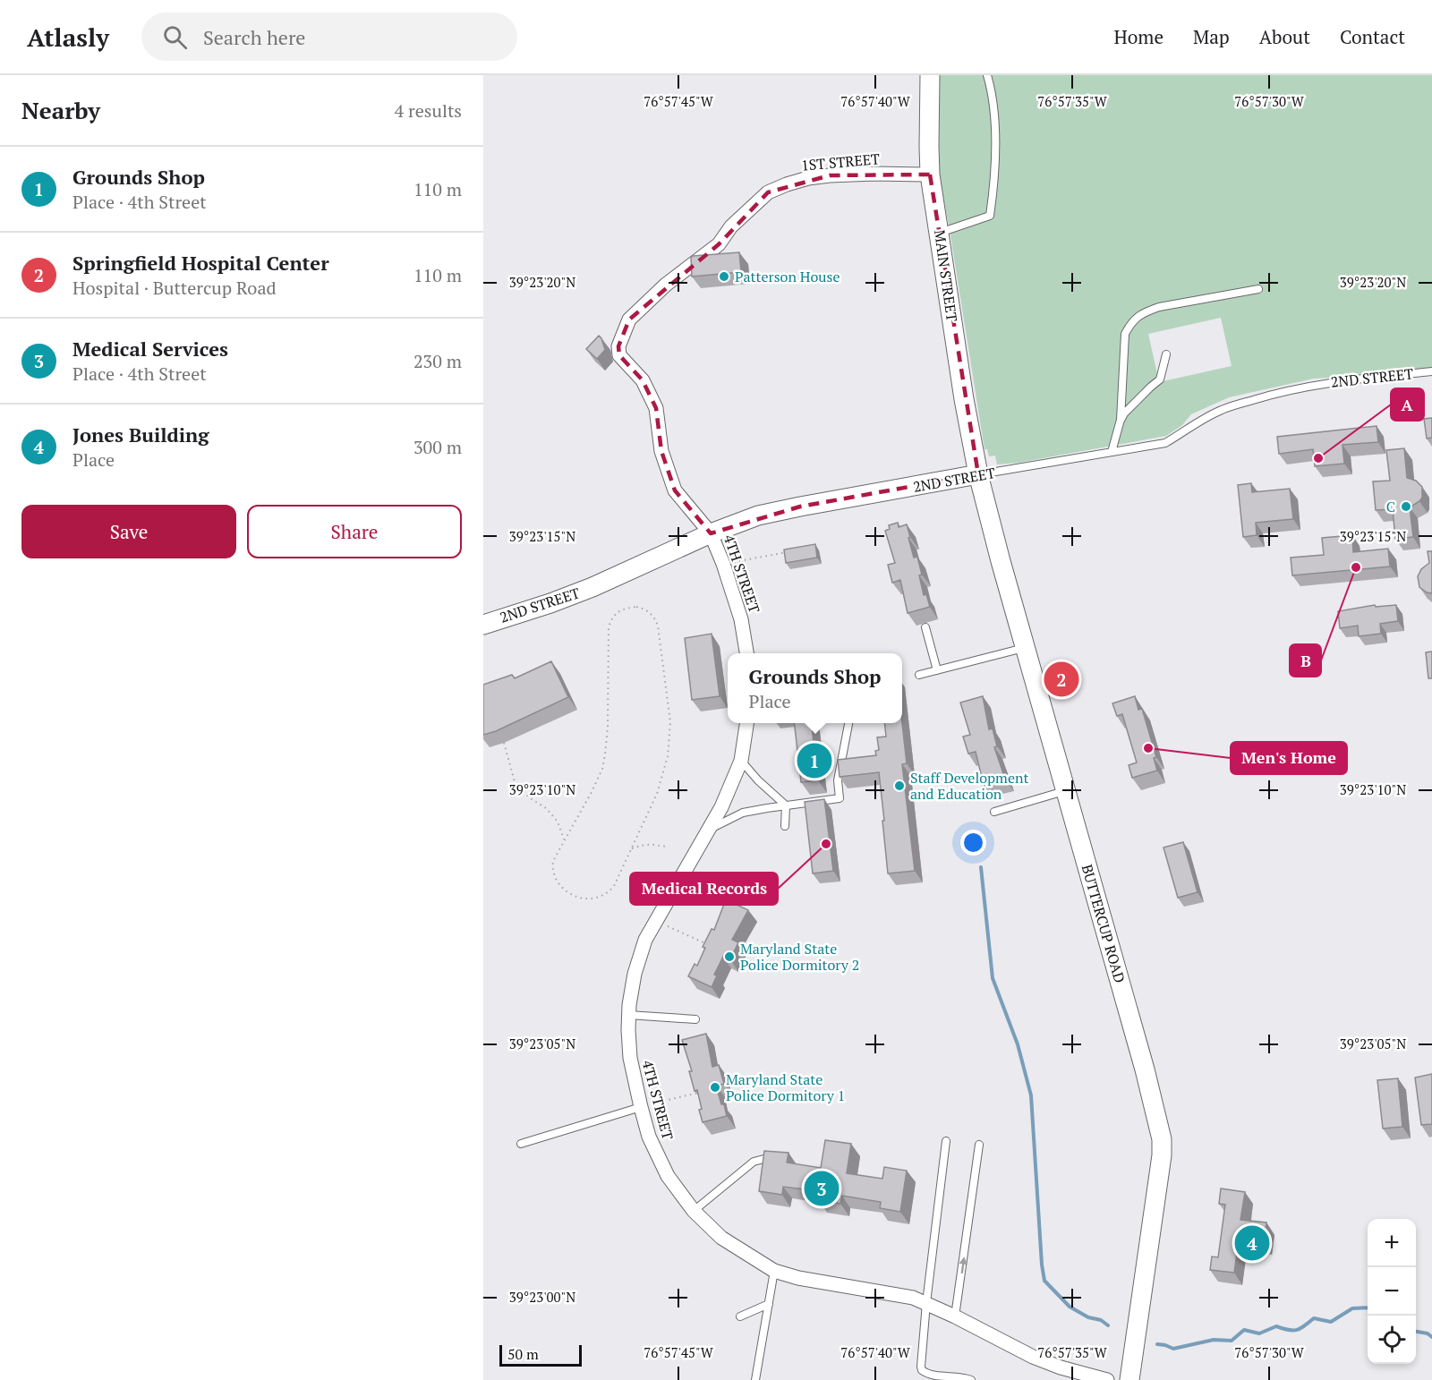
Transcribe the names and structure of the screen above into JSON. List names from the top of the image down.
{
  "streets": {
    "street": [
      "1ST STREET",
      "MAIN STREET",
      "2ND STREET",
      "4TH STREET",
      "BUTTERCUP ROAD"
    ]
  },
  "crossings": [
    ["1ST STREET", "MAIN STREET"],
    ["1ST STREET", "2ND STREET"],
    ["1ST STREET", "4TH STREET"],
    ["MAIN STREET", "2ND STREET"],
    ["MAIN STREET", "BUTTERCUP ROAD"],
    ["2ND STREET", "4TH STREET"],
    ["2ND STREET", "BUTTERCUP ROAD"]
  ],
  "places": [
    "Patterson House",
    "A",
    "C",
    "B",
    "Men's Home",
    "Staff Development and Education",
    "Medical Records",
    "Maryland State Police Dormitory 2",
    "Maryland State Police Dormitory 1"
  ],
  "scale_bar": "50 m",
  "page": {
    "header": "Atlasly",
    "search": "Search here",
    "nav": [
      "Home",
      "Map",
      "About",
      "Contact"
    ],
    "heading": ["Nearby", "4 results"],
    "list": [
      {
        "mark": "1",
        "name": "Grounds Shop",
        "note": "Place · 4th Street",
        "value": "110 m"
      },
      {
        "mark": "2",
        "name": "Springfield Hospital Center",
        "note": "Hospital · Buttercup Road",
        "value": "110 m"
      },
      {
        "mark": "3",
        "name": "Medical Services",
        "note": "Place · 4th Street",
        "value": "230 m"
      },
      {
        "mark": "4",
        "name": "Jones Building",
        "note": "Place",
        "value": "300 m"
      }
    ],
    "buttons": ["Save", "Share"],
    "popup": ["Grounds Shop", "Place"],
    "pins": [
      "2",
      "1",
      "3",
      "4"
    ],
    "map_buttons": ["+", "−"],
    "scale": "50 m"
  },
  "coordinates": [
    "76°57'45\"W",
    "76°57'40\"W",
    "76°57'35\"W",
    "76°57'30\"W",
    "39°23'20\"N",
    "39°23'15\"N",
    "39°23'10\"N",
    "39°23'05\"N",
    "39°23'00\"N"
  ]
}
